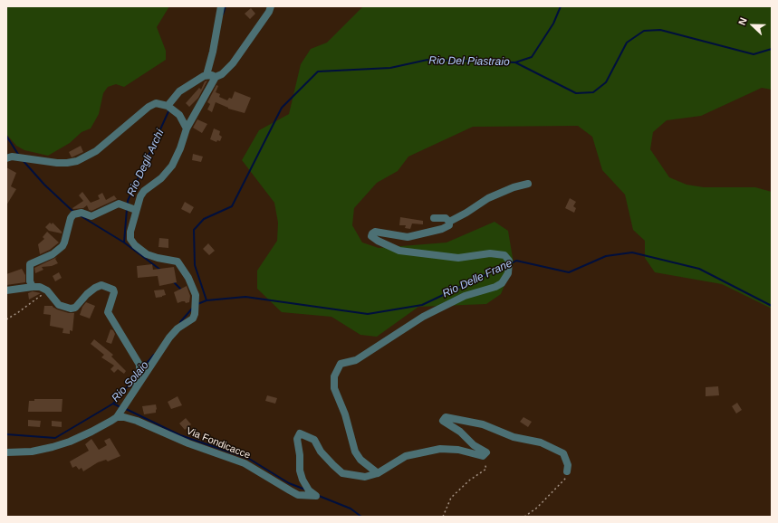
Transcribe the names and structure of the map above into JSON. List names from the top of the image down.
{
  "streets": {
    "street": ["Via Fondicacce"]
  },
  "water": [
    "Rio Del Piastraio",
    "Rio Degli Archi",
    "Rio Delle Frane",
    "Rio Solaio"
  ],
  "north": "left"
}
